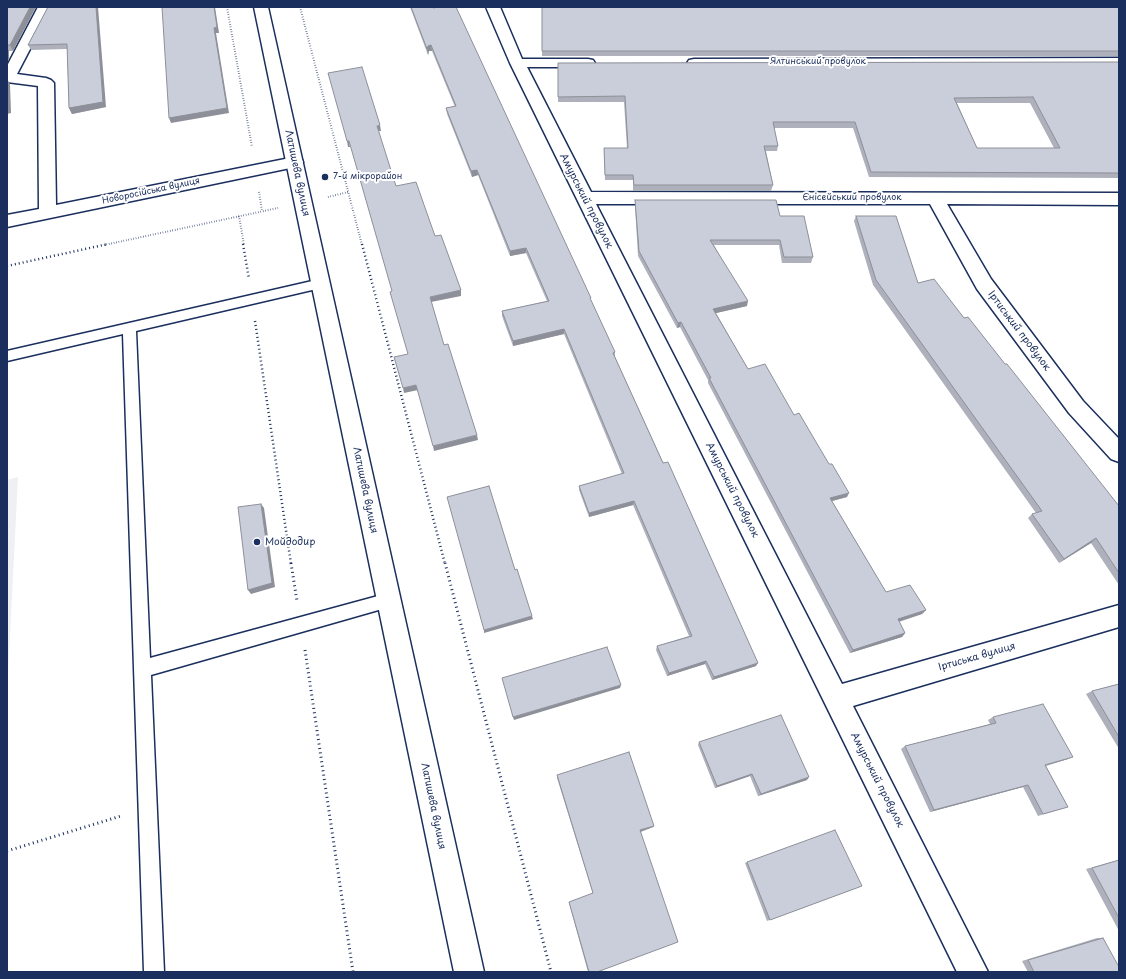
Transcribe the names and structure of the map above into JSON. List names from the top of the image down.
{
  "streets": {
    "street": [
      "Ялтинський провулок",
      "Латишева вулиця",
      "Новоросійська вулиця",
      "Єнісейський провулок",
      "Амурський провулок",
      "Іртиський провулок",
      "Іртиська вулиця"
    ]
  },
  "crossings": [
    ["Латишева вулиця", "Новоросійська вулиця"],
    ["Єнісейський провулок", "Амурський провулок"],
    ["Єнісейський провулок", "Іртиський провулок"],
    ["Амурський провулок", "Іртиська вулиця"]
  ],
  "places": ["7-й мікрорайон", "Мойдодир"]
}
